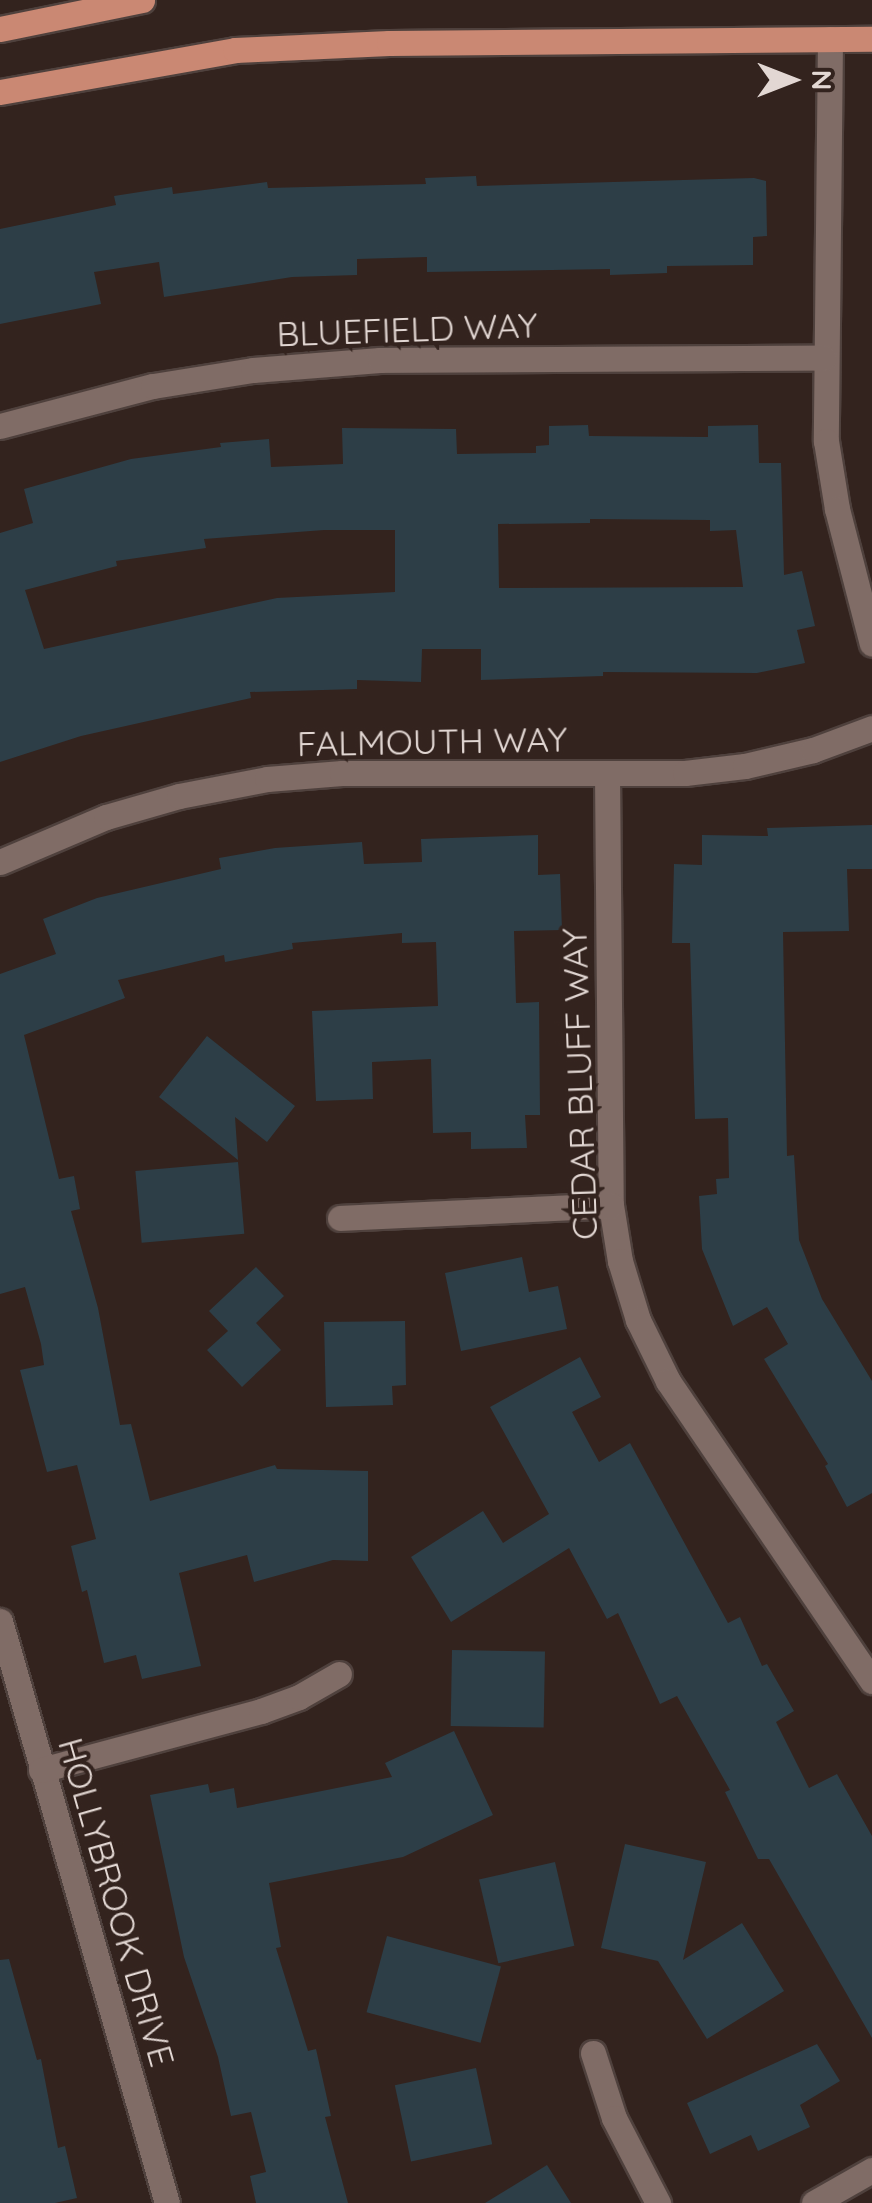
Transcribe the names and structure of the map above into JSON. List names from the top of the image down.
{
  "streets": {
    "street": [
      "BLUEFIELD WAY",
      "FALMOUTH WAY",
      "CEDAR BLUFF WAY",
      "HOLLYBROOK DRIVE"
    ]
  },
  "crossings": [
    ["FALMOUTH WAY", "CEDAR BLUFF WAY"]
  ],
  "north": "right"
}
